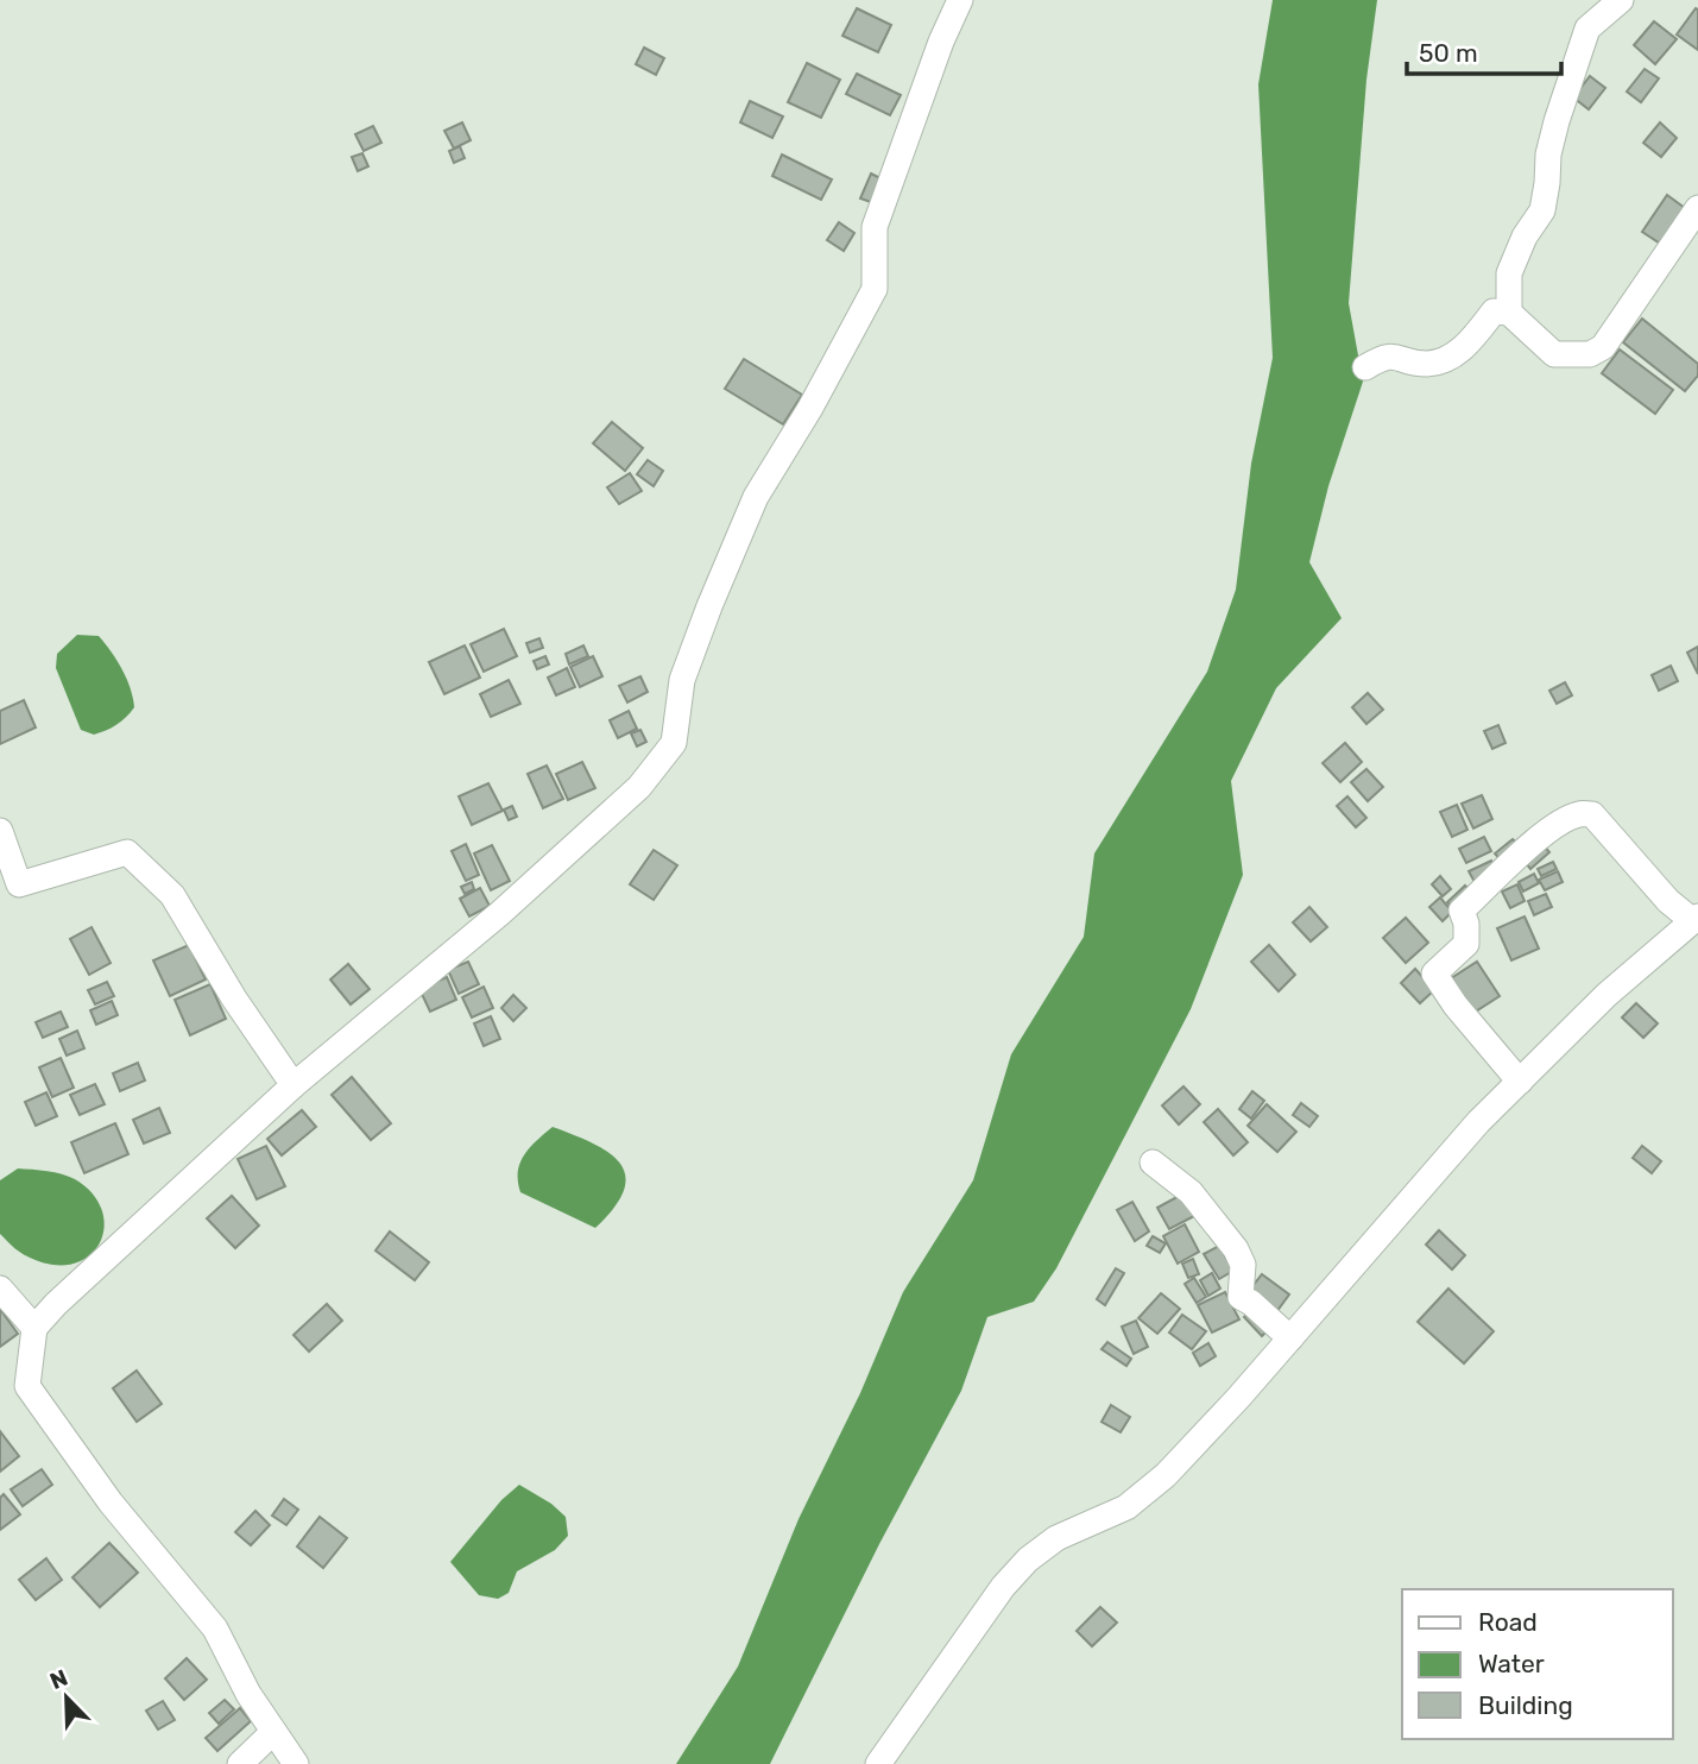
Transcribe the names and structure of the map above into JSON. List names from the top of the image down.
{
  "legend": ["Road", "Water", "Building"],
  "scale_bar": "50 m",
  "north": "top left"
}
